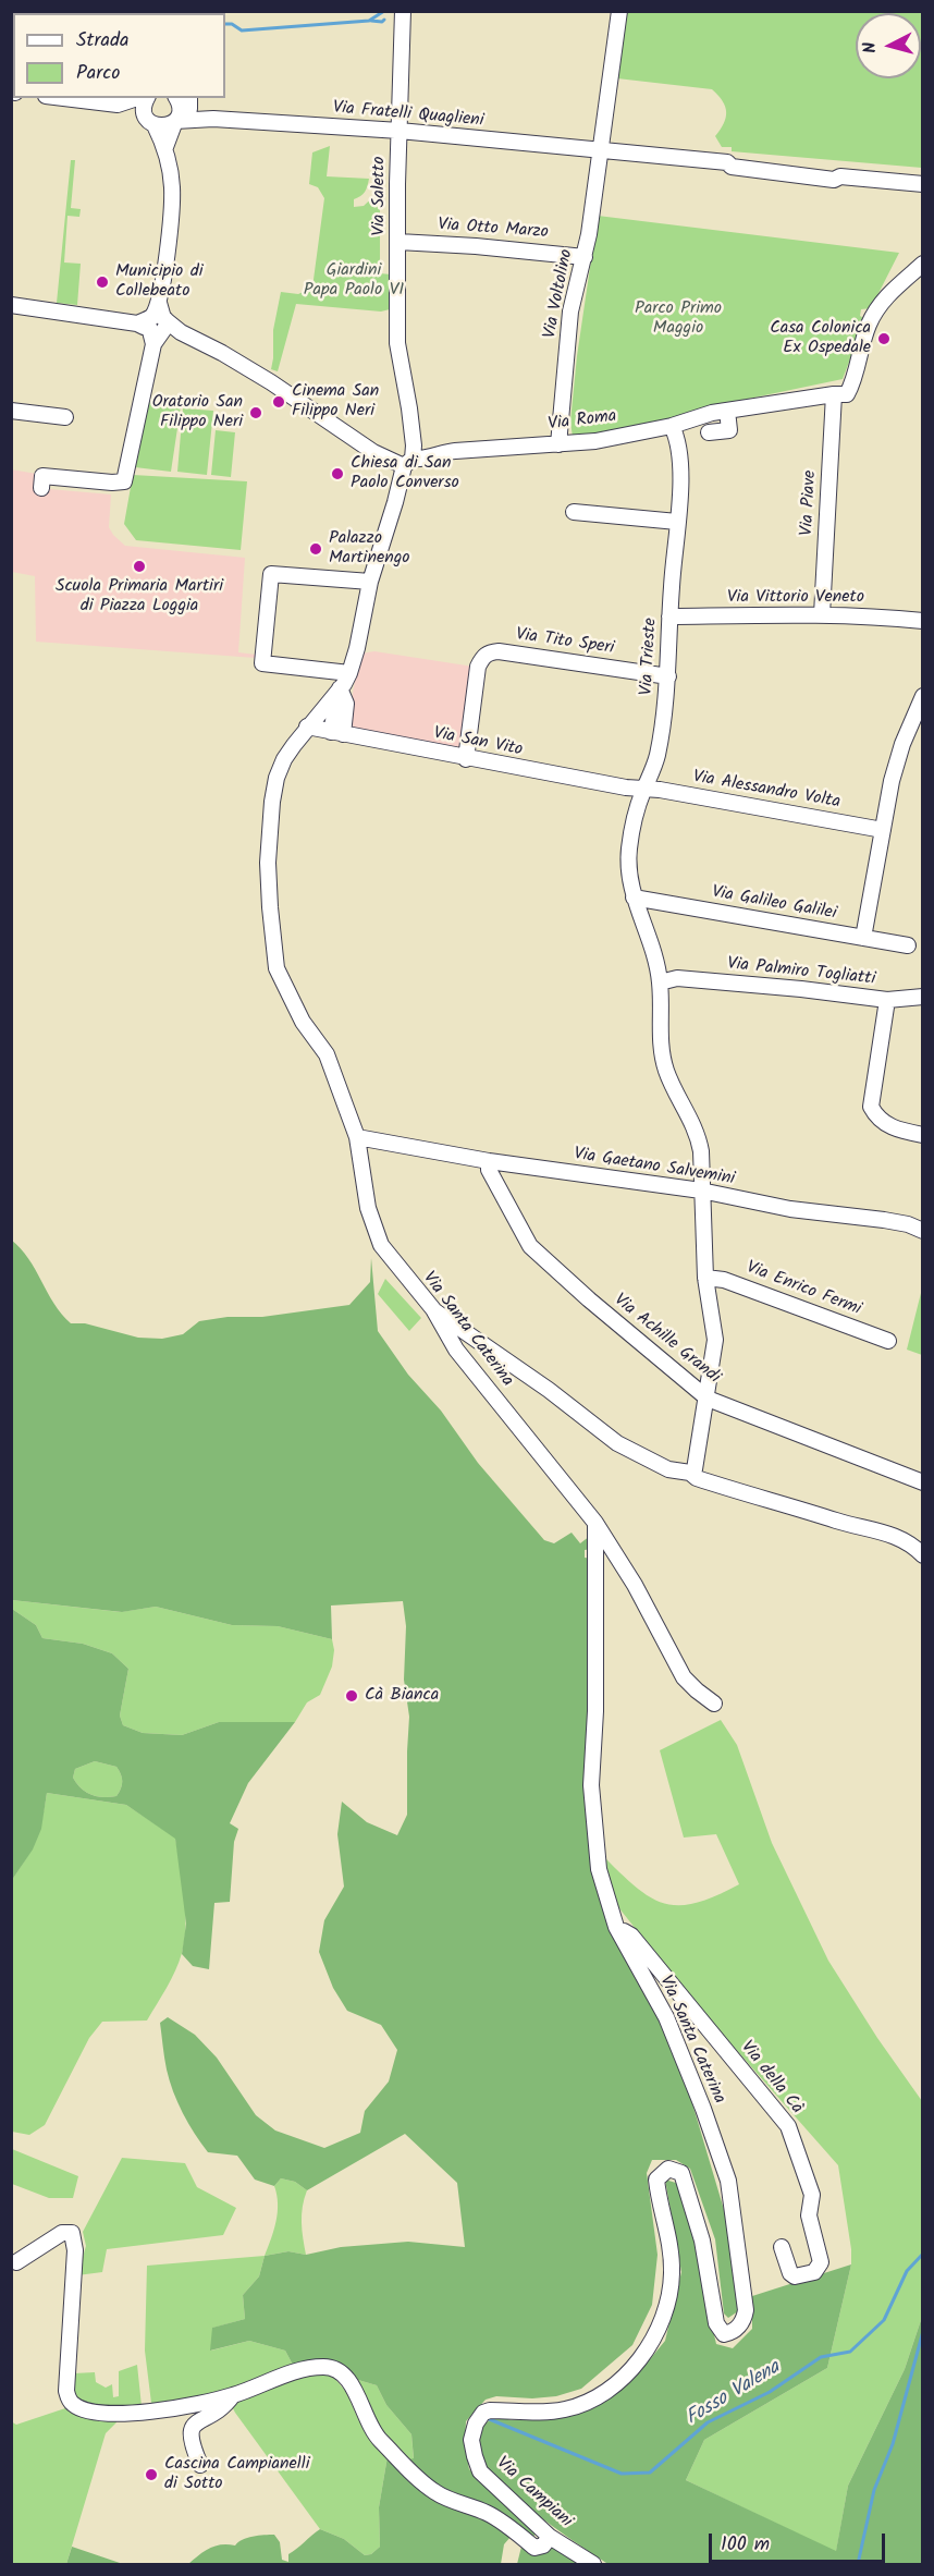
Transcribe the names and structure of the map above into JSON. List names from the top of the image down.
{
  "streets": {
    "street": [
      "Via Fratelli Quaglieni",
      "Via Saletto",
      "Via Otto Marzo",
      "Via Voltolino",
      "Via Roma",
      "Via Piave",
      "Via Vittorio Veneto",
      "Via Tito Speri",
      "Via Trieste",
      "Via San Vito",
      "Via Alessandro Volta",
      "Via Galileo Galilei",
      "Via Palmiro Togliatti",
      "Via Gaetano Salvemini",
      "Via Enrico Fermi",
      "Via Santa Caterina",
      "Via Achille Grandi",
      "Via della Cà",
      "Via Campiani"
    ]
  },
  "crossings": [
    ["Via Fratelli Quaglieni", "Via Saletto"],
    ["Via Fratelli Quaglieni", "Via Voltolino"],
    ["Via Saletto", "Via Otto Marzo"],
    ["Via Saletto", "Via Roma"],
    ["Via Saletto", "Via San Vito"],
    ["Via Saletto", "Via Santa Caterina"],
    ["Via Otto Marzo", "Via Voltolino"],
    ["Via Voltolino", "Via Roma"],
    ["Via Roma", "Via Piave"],
    ["Via Roma", "Via Trieste"],
    ["Via Piave", "Via Vittorio Veneto"],
    ["Via Vittorio Veneto", "Via Trieste"],
    ["Via Tito Speri", "Via Trieste"],
    ["Via Tito Speri", "Via San Vito"],
    ["Via Trieste", "Via San Vito"],
    ["Via Trieste", "Via Alessandro Volta"],
    ["Via San Vito", "Via Alessandro Volta"],
    ["Via San Vito", "Via Santa Caterina"],
    ["Via Gaetano Salvemini", "Via Santa Caterina"],
    ["Via Gaetano Salvemini", "Via Achille Grandi"],
    ["Via Santa Caterina", "Via della Cà"],
    ["Via Santa Caterina", "Via Campiani"]
  ],
  "water": ["Fosso Valena"],
  "parks": ["Giardini Papa Paolo VI", "Parco Primo Maggio"],
  "places": [
    "Municipio di Collebeato",
    "Casa Colonica Ex Ospedale",
    "Cinema San Filippo Neri",
    "Oratorio San Filippo Neri",
    "Chiesa di San Paolo Converso",
    "Palazzo Martinengo",
    "Scuola Primaria Martiri di Piazza Loggia",
    "Cà Bianca",
    "Cascina Campianelli di Sotto"
  ],
  "legend": ["Strada", "Parco"],
  "scale_bar": "100 m",
  "north": "left"
}
